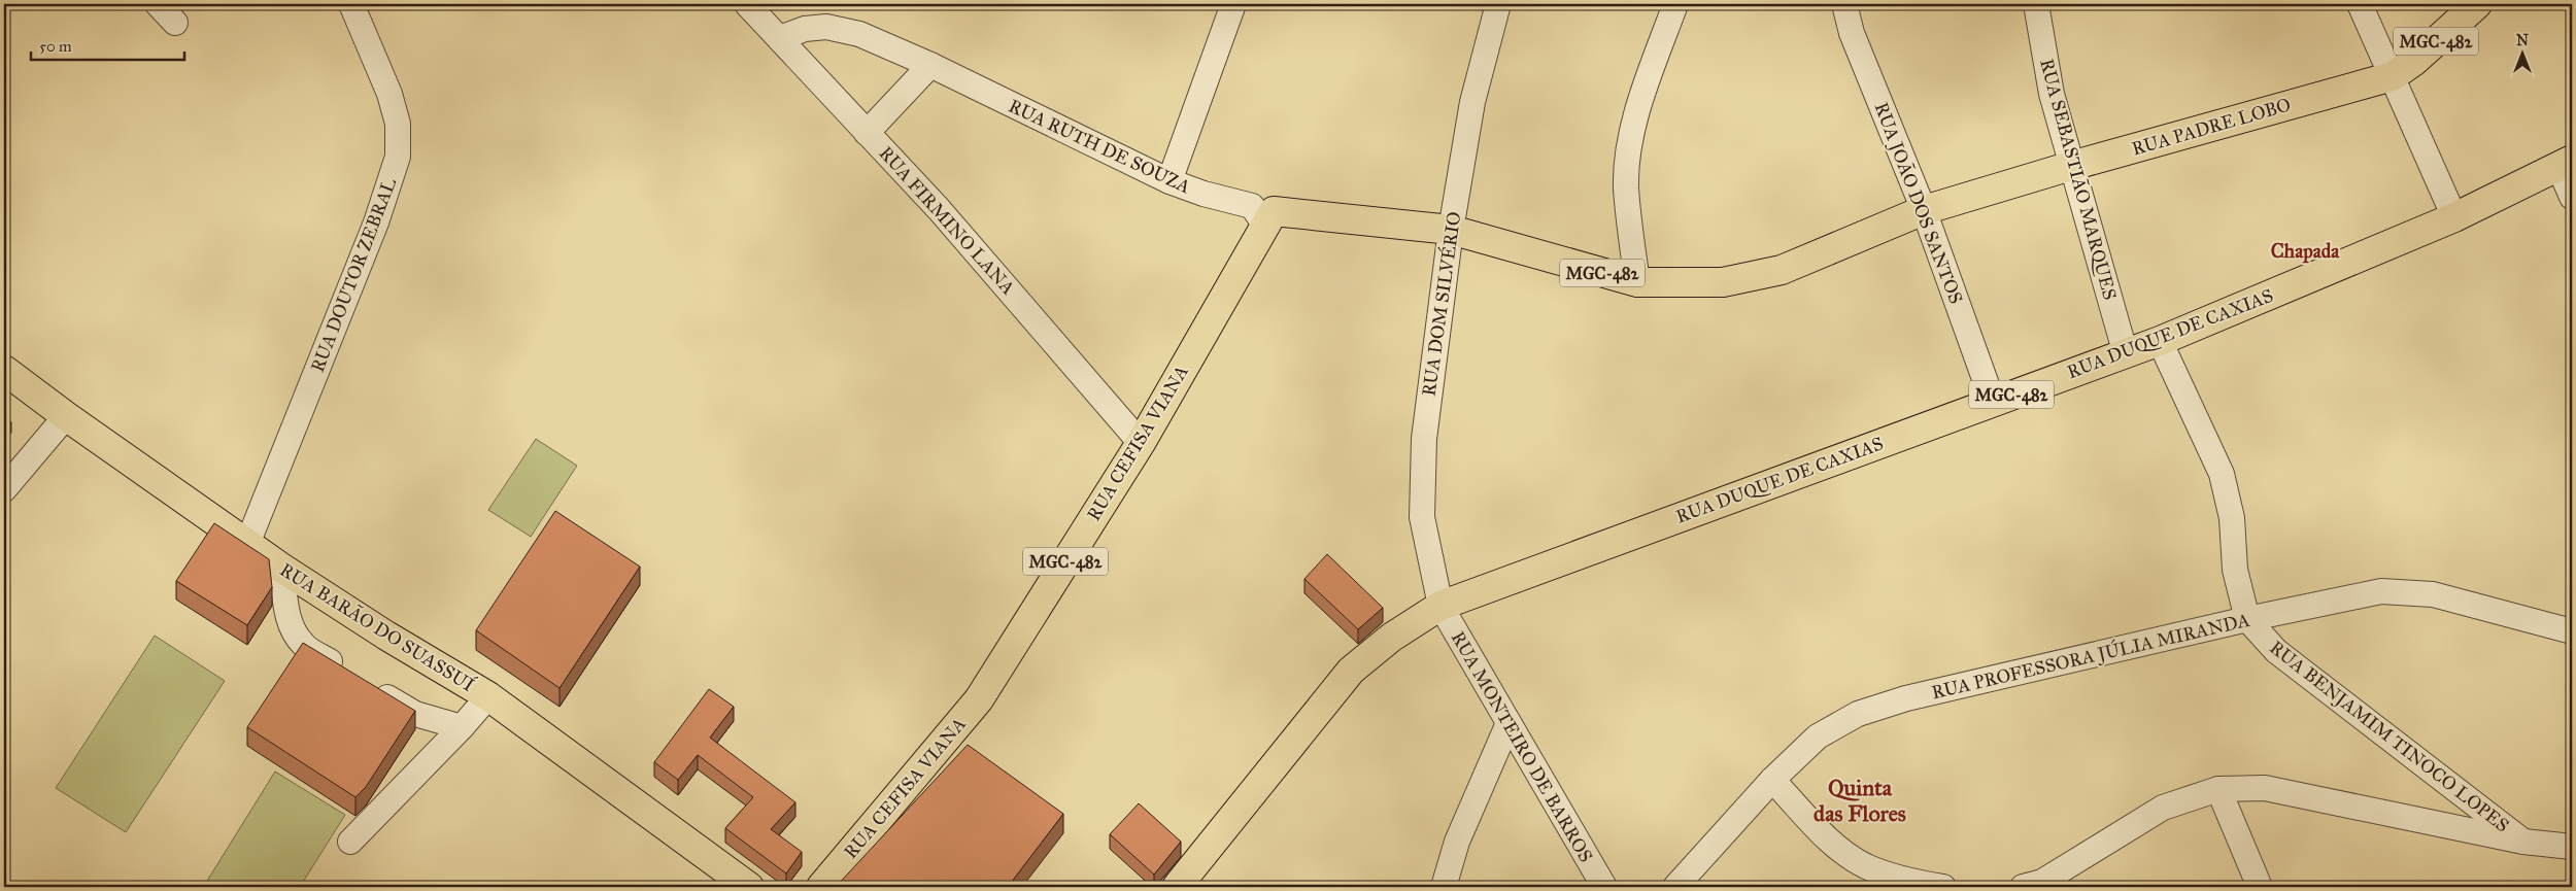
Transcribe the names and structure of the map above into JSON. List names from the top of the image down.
{
  "streets": {
    "main road": [
      "MGC-482",
      "RUA PADRE LOBO",
      "RUA DUQUE DE CAXIAS",
      "RUA CEFISA VIANA",
      "RUA BARÃO DO SUASSUÍ"
    ],
    "street": [
      "RUA RUTH DE SOUZA",
      "RUA SEBASTIÃO MARQUES",
      "RUA JOÃO DOS SANTOS",
      "RUA FIRMINO LANA",
      "RUA DOUTOR ZEBRAL",
      "RUA DOM SILVÉRIO",
      "RUA PROFESSORA JÚLIA MIRANDA",
      "RUA BENJAMIM TINOCO LOPES",
      "RUA MONTEIRO DE BARROS"
    ]
  },
  "crossings": [
    ["MGC-482", "RUA PADRE LOBO"],
    ["MGC-482", "RUA RUTH DE SOUZA"],
    ["MGC-482", "RUA JOÃO DOS SANTOS"],
    ["MGC-482", "RUA DOM SILVÉRIO"],
    ["MGC-482", "RUA DUQUE DE CAXIAS"],
    ["MGC-482", "RUA CEFISA VIANA"],
    ["MGC-482", "RUA MONTEIRO DE BARROS"],
    ["RUA PADRE LOBO", "RUA SEBASTIÃO MARQUES"],
    ["RUA PADRE LOBO", "RUA JOÃO DOS SANTOS"],
    ["RUA RUTH DE SOUZA", "RUA FIRMINO LANA"],
    ["RUA RUTH DE SOUZA", "RUA CEFISA VIANA"],
    ["RUA SEBASTIÃO MARQUES", "RUA DUQUE DE CAXIAS"],
    ["RUA JOÃO DOS SANTOS", "RUA DUQUE DE CAXIAS"],
    ["RUA FIRMINO LANA", "RUA CEFISA VIANA"],
    ["RUA DOUTOR ZEBRAL", "RUA BARÃO DO SUASSUÍ"],
    ["RUA DOM SILVÉRIO", "RUA DUQUE DE CAXIAS"],
    ["RUA DOM SILVÉRIO", "RUA MONTEIRO DE BARROS"],
    ["RUA DUQUE DE CAXIAS", "RUA BENJAMIM TINOCO LOPES"],
    ["RUA DUQUE DE CAXIAS", "RUA MONTEIRO DE BARROS"],
    ["RUA PROFESSORA JÚLIA MIRANDA", "RUA BENJAMIM TINOCO LOPES"]
  ],
  "districts": ["Chapada", "Quinta das Flores"],
  "scale_bar": "50 m",
  "north": "top"
}
